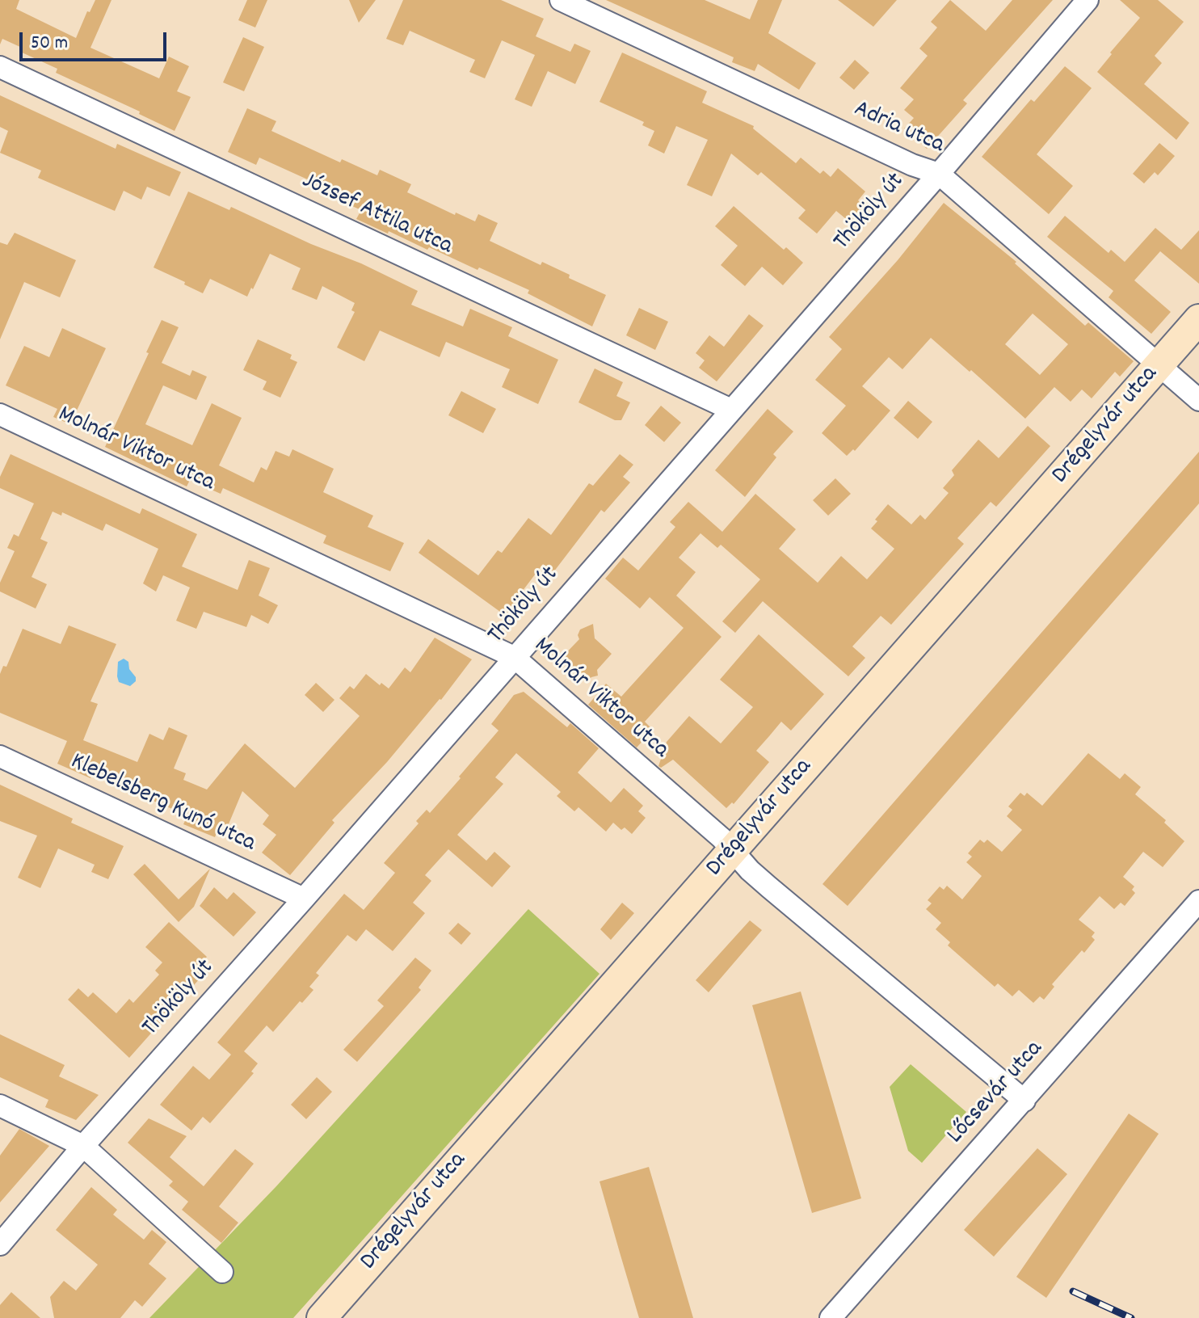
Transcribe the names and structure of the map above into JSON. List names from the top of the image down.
{
  "streets": {
    "main road": ["Drégelyvár utca"],
    "street": [
      "Adria utca",
      "Thököly út",
      "József Attila utca",
      "Molnár Viktor utca",
      "Klebelsberg Kunó utca",
      "Lőcsevár utca"
    ]
  },
  "crossings": [
    ["Adria utca", "Thököly út"],
    ["Adria utca", "Drégelyvár utca"],
    ["Thököly út", "József Attila utca"],
    ["Thököly út", "Molnár Viktor utca"],
    ["Thököly út", "Klebelsberg Kunó utca"],
    ["Drégelyvár utca", "Molnár Viktor utca"],
    ["Molnár Viktor utca", "Lőcsevár utca"]
  ],
  "scale_bar": "50 m"
}
